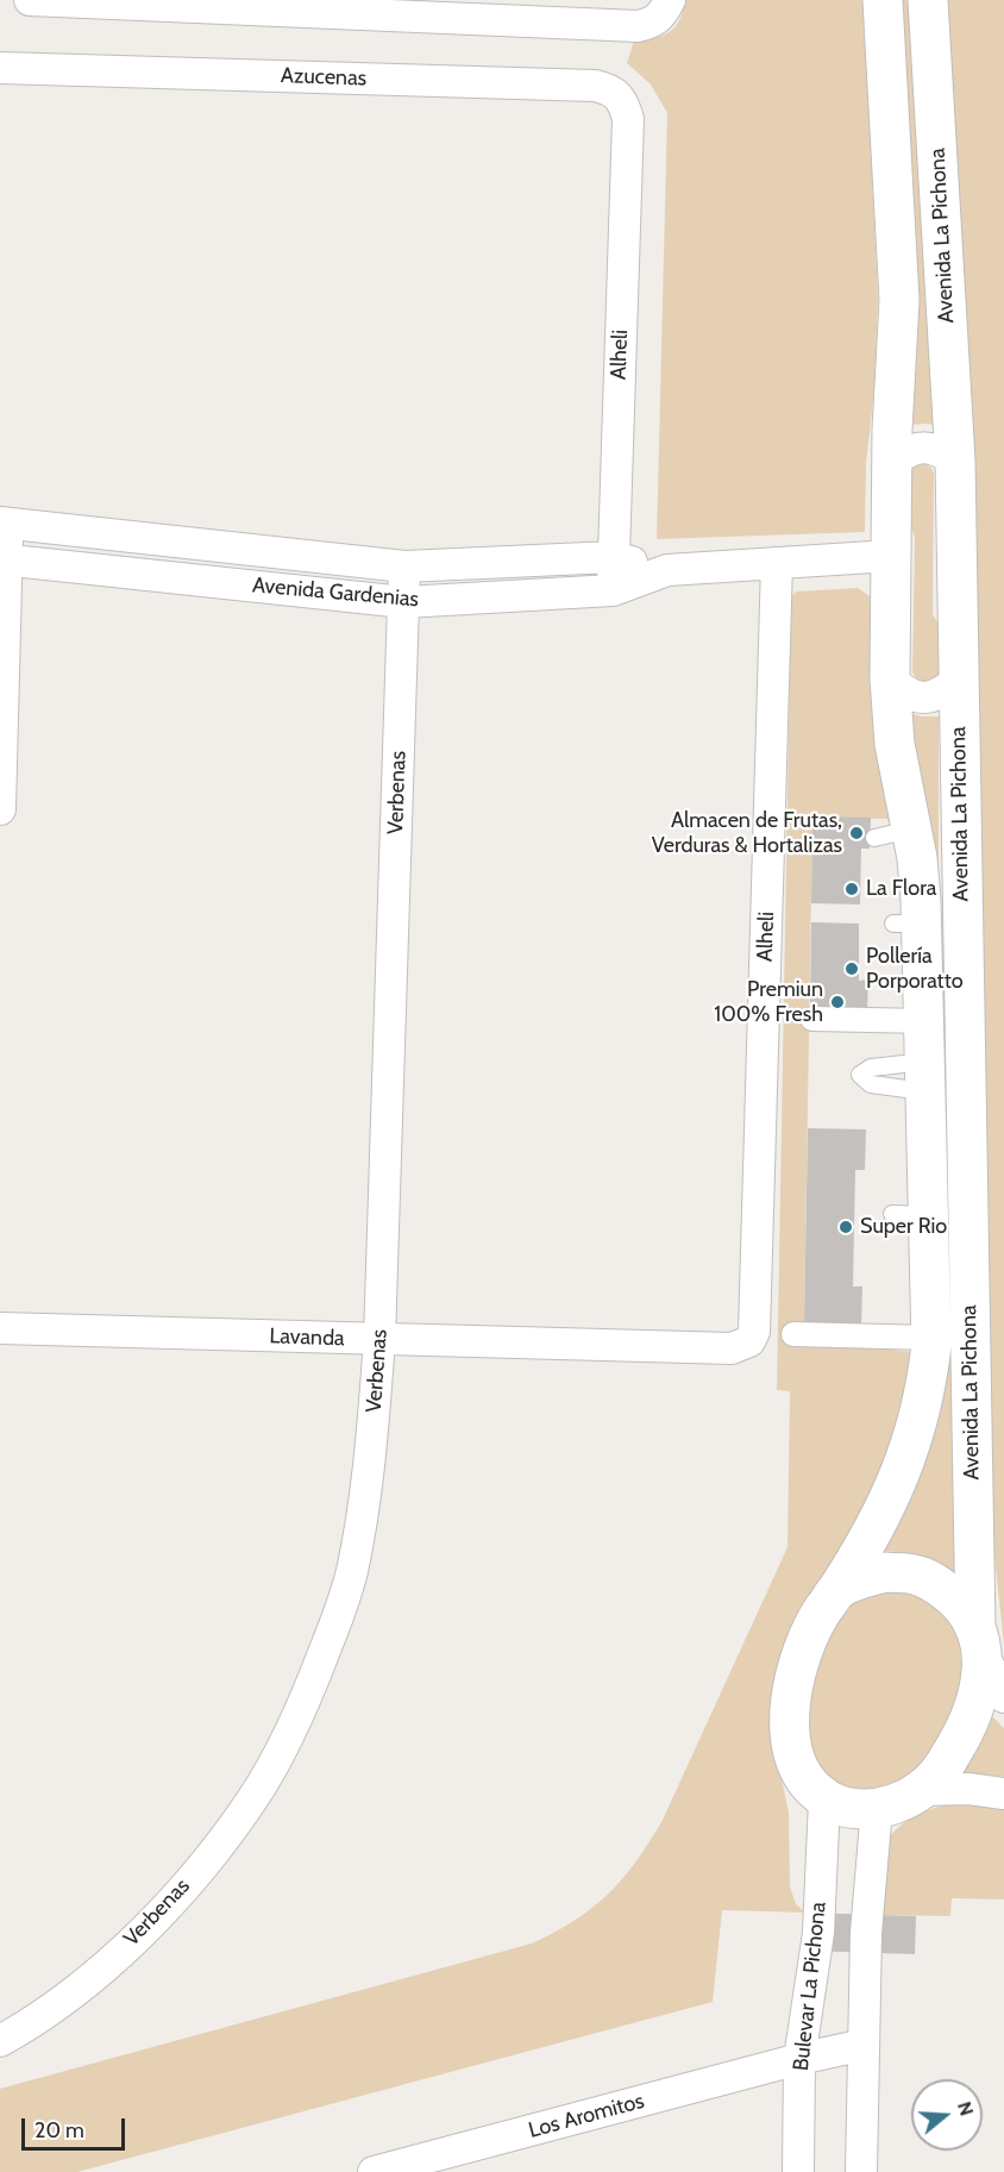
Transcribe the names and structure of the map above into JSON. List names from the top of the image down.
{
  "streets": {
    "main road": ["Avenida La Pichona"],
    "street": [
      "Azucenas",
      "Alheli",
      "Avenida Gardenias",
      "Verbenas",
      "Lavanda",
      "Bulevar La Pichona",
      "Los Aromitos"
    ]
  },
  "crossings": [
    ["Azucenas", "Alheli"],
    ["Avenida La Pichona", "Avenida Gardenias"],
    ["Avenida La Pichona", "Bulevar La Pichona"],
    ["Alheli", "Avenida Gardenias"],
    ["Alheli", "Lavanda"],
    ["Avenida Gardenias", "Verbenas"],
    ["Verbenas", "Lavanda"],
    ["Bulevar La Pichona", "Los Aromitos"]
  ],
  "places": [
    "Almacen de Frutas, Verduras & Hortalizas",
    "La Flora",
    "Pollería Porporatto",
    "Premiun 100% Fresh",
    "Super Rio"
  ],
  "scale_bar": "20 m",
  "north": "right"
}
